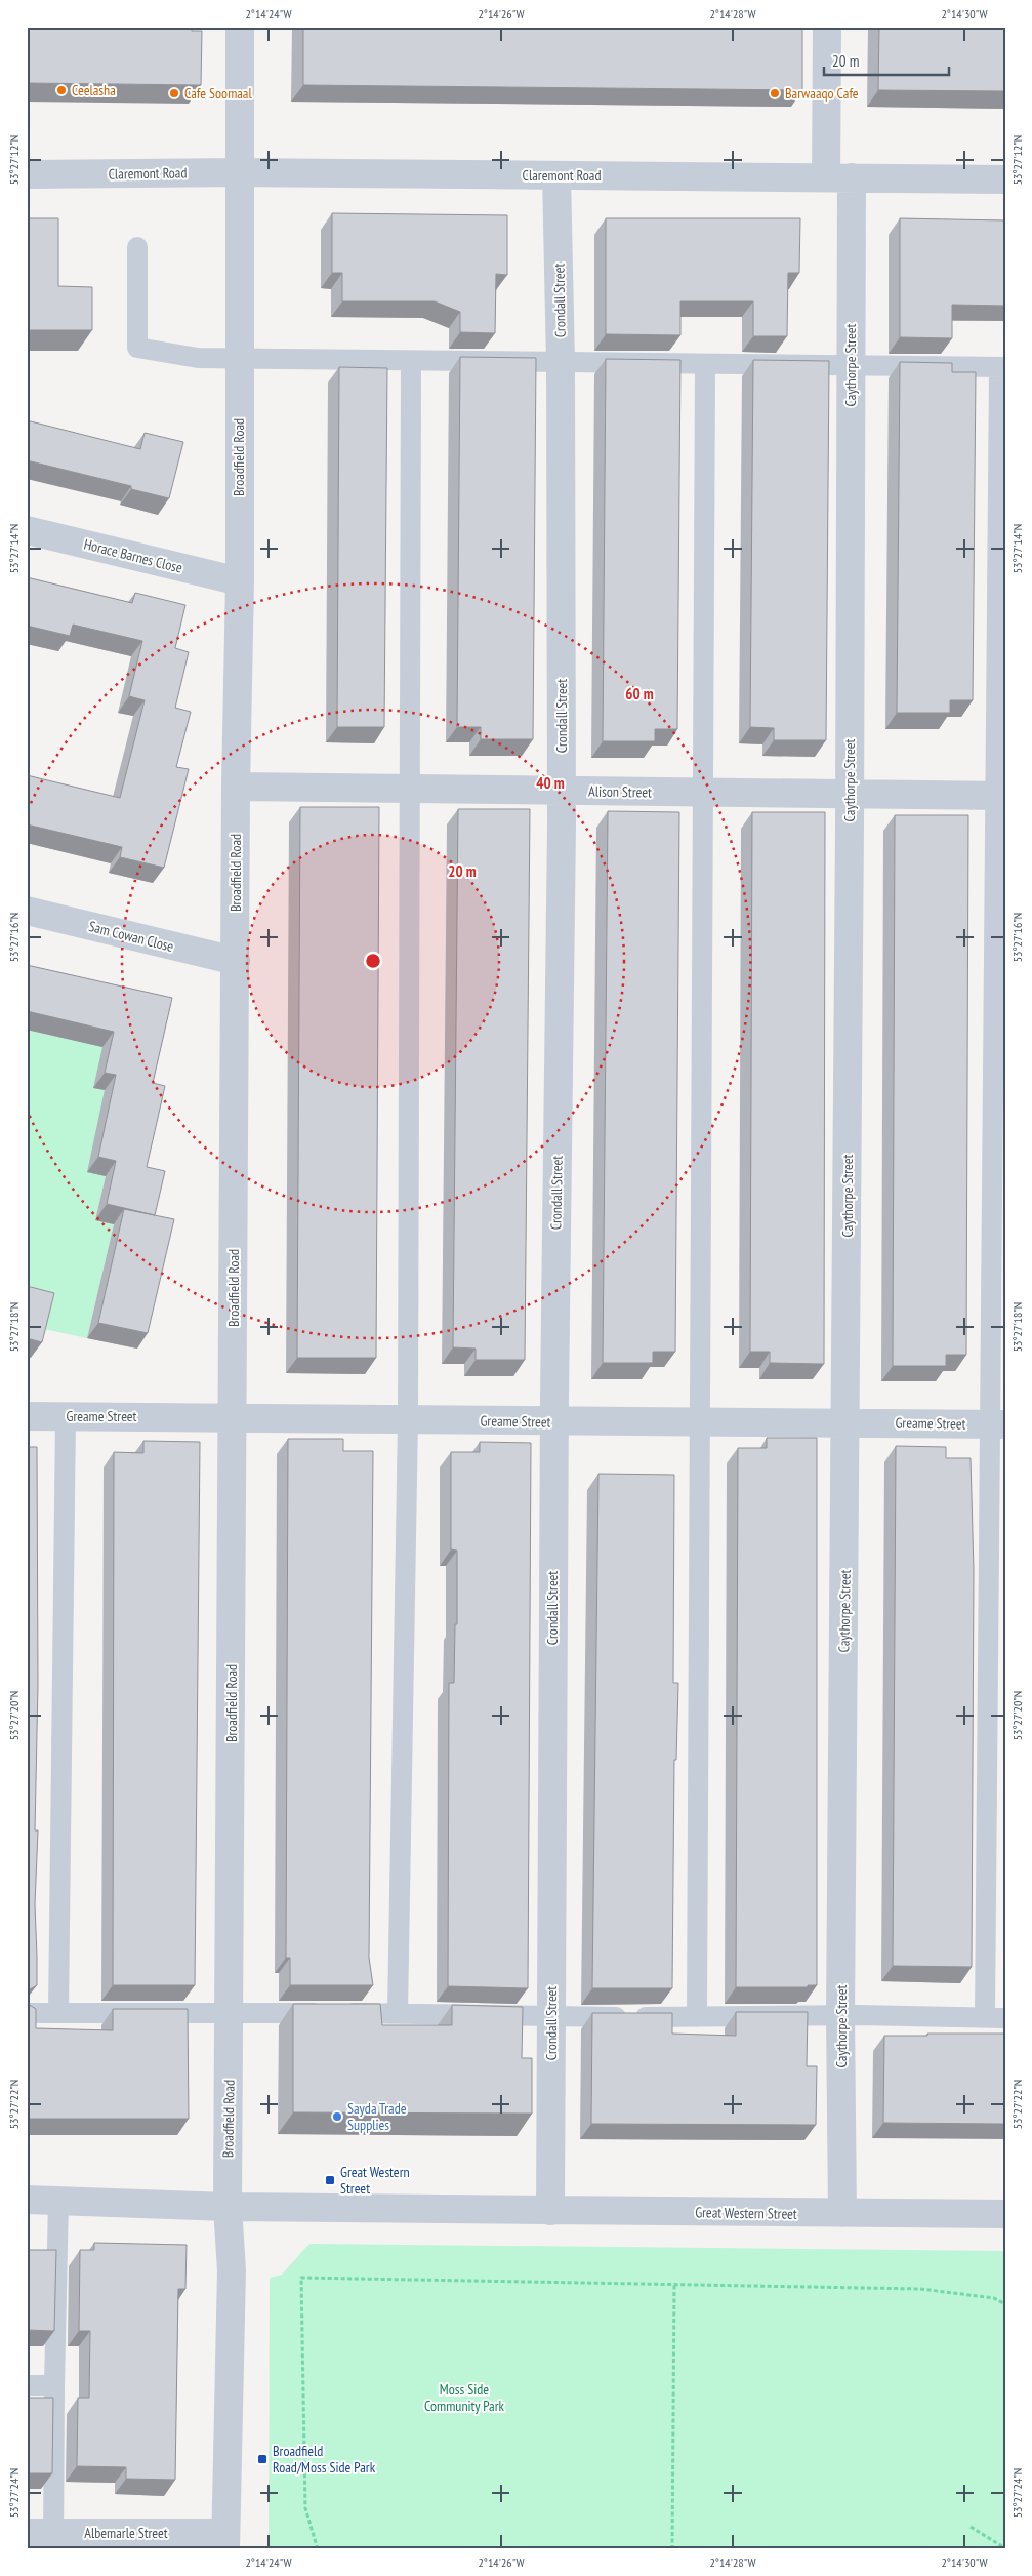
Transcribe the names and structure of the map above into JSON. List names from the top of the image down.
{
  "streets": {
    "street": [
      "Claremont Road",
      "Crondall Street",
      "Caythorpe Street",
      "Broadfield Road",
      "Horace Barnes Close",
      "Alison Street",
      "Sam Cowan Close",
      "Greame Street",
      "Great Western Street",
      "Albemarle Street"
    ]
  },
  "crossings": [
    ["Claremont Road", "Crondall Street"],
    ["Claremont Road", "Caythorpe Street"],
    ["Claremont Road", "Broadfield Road"],
    ["Crondall Street", "Alison Street"],
    ["Crondall Street", "Greame Street"],
    ["Crondall Street", "Great Western Street"],
    ["Caythorpe Street", "Alison Street"],
    ["Caythorpe Street", "Greame Street"],
    ["Caythorpe Street", "Great Western Street"],
    ["Broadfield Road", "Horace Barnes Close"],
    ["Broadfield Road", "Alison Street"],
    ["Broadfield Road", "Sam Cowan Close"],
    ["Broadfield Road", "Greame Street"],
    ["Broadfield Road", "Great Western Street"],
    ["Broadfield Road", "Albemarle Street"]
  ],
  "parks": ["Moss Side Community Park"],
  "places": {
    "other": [
      "Ceelasha",
      "Cafe Soomaal",
      "Barwaaqo Cafe",
      "Sayda Trade Supplies"
    ],
    "transit": ["Great Western Street", "Broadfield Road/Moss Side Park"]
  },
  "scale_bar": "20 m",
  "coordinates": [
    "2°14'24\"W",
    "2°14'26\"W",
    "2°14'28\"W",
    "2°14'30\"W",
    "53°27'12\"N",
    "53°27'14\"N",
    "53°27'16\"N",
    "53°27'18\"N",
    "53°27'20\"N",
    "53°27'22\"N",
    "53°27'24\"N"
  ],
  "rings": ["60 m", "40 m", "20 m"]
}
